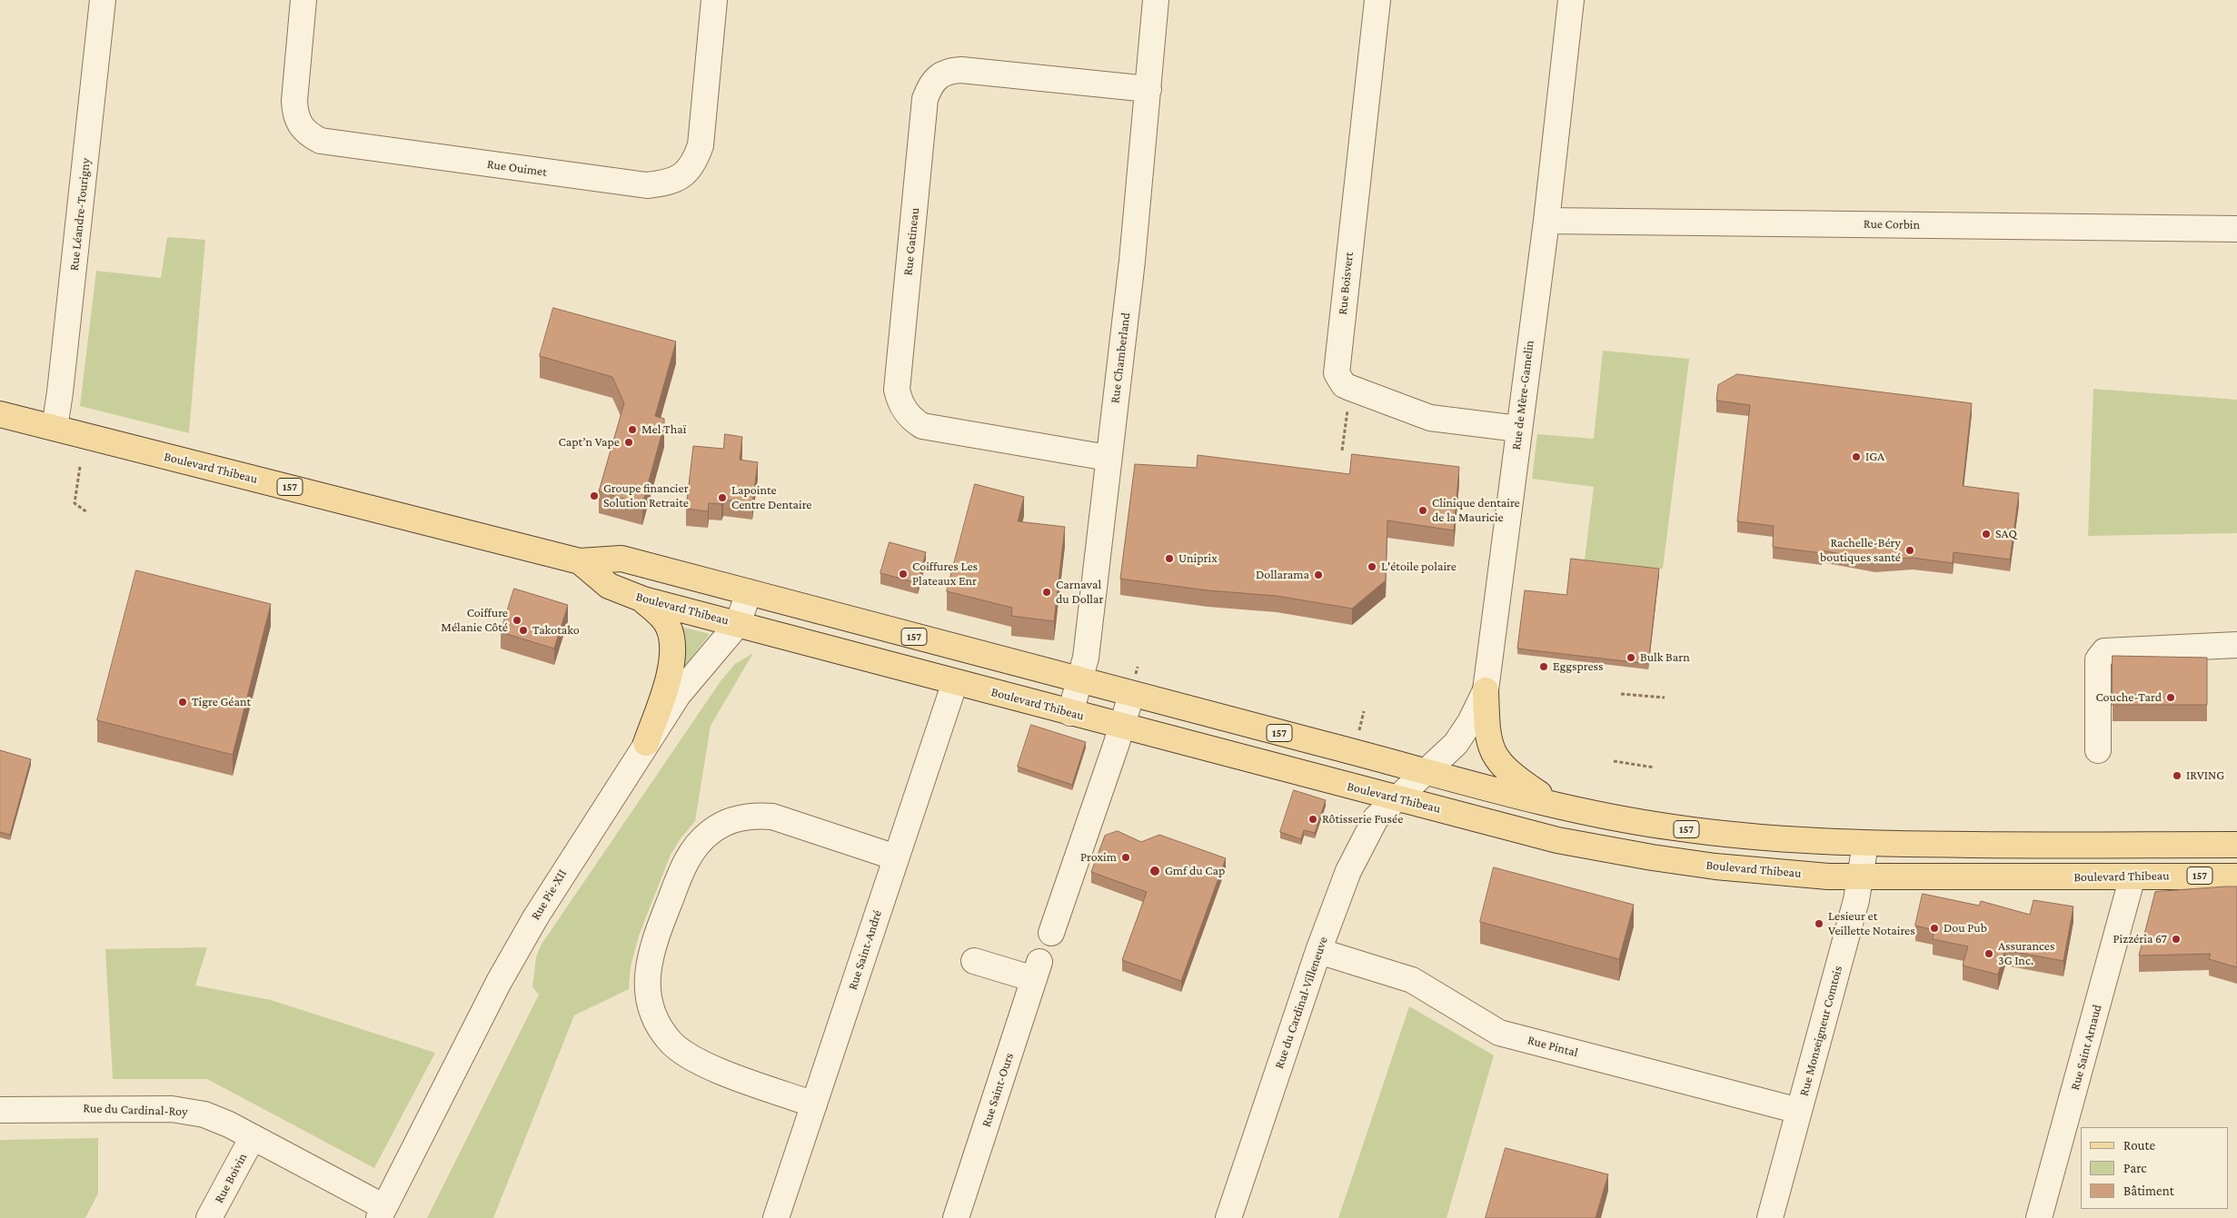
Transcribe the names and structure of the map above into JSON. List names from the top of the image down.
{
  "streets": {
    "main road": ["Boulevard Thibeau", "157"],
    "street": [
      "Rue Ouimet",
      "Rue Léandre-Tourigny",
      "Rue Corbin",
      "Rue Gatineau",
      "Rue Boisvert",
      "Rue Chamberland",
      "Rue de Mère-Gamelin",
      "Rue Pie-XII",
      "Rue Saint-André",
      "Rue du Cardinal-Villeneuve",
      "Rue Monseigneur Comtois",
      "Rue Pintal",
      "Rue Saint Arnaud",
      "Rue Saint-Ours",
      "Rue du Cardinal-Roy",
      "Rue Boivin"
    ]
  },
  "crossings": [
    ["Rue Léandre-Tourigny", "Boulevard Thibeau"],
    ["Rue Corbin", "Rue de Mère-Gamelin"],
    ["Rue Gatineau", "Rue Chamberland"],
    ["Rue Chamberland", "Boulevard Thibeau"],
    ["Rue de Mère-Gamelin", "Boulevard Thibeau"],
    ["Rue de Mère-Gamelin", "Rue du Cardinal-Villeneuve"],
    ["Boulevard Thibeau", "Rue Pie-XII"],
    ["Boulevard Thibeau", "Rue Saint-André"],
    ["Boulevard Thibeau", "Rue du Cardinal-Villeneuve"],
    ["Boulevard Thibeau", "Rue Monseigneur Comtois"],
    ["Boulevard Thibeau", "Rue Saint Arnaud"],
    ["Rue Pie-XII", "Rue du Cardinal-Roy"],
    ["Rue du Cardinal-Villeneuve", "Rue Pintal"],
    ["Rue Monseigneur Comtois", "Rue Pintal"],
    ["Rue du Cardinal-Roy", "Rue Boivin"]
  ],
  "places": [
    "Mel Thaï",
    "Capt’n Vape",
    "IGA",
    "Groupe financier Solution Retraite",
    "Lapointe Centre Dentaire",
    "Clinique dentaire de la Mauricie",
    "SAQ",
    "Rachelle-Béry boutiques santé",
    "Uniprix",
    "L'étoile polaire",
    "Coiffures Les Plateaux Enr",
    "Dollarama",
    "Carnaval du Dollar",
    "Coiffure Mélanie Côté",
    "Takotako",
    "Bulk Barn",
    "Eggspress",
    "Couche-Tard",
    "Tigre Géant",
    "IRVING",
    "Rôtisserie Fusée",
    "Proxim",
    "Gmf du Cap",
    "Lesieur et Veillette Notaires",
    "Dou Pub",
    "Pizzéria 67",
    "Assurances 3G Inc."
  ],
  "legend": ["Route", "Parc", "Bâtiment"]
}
